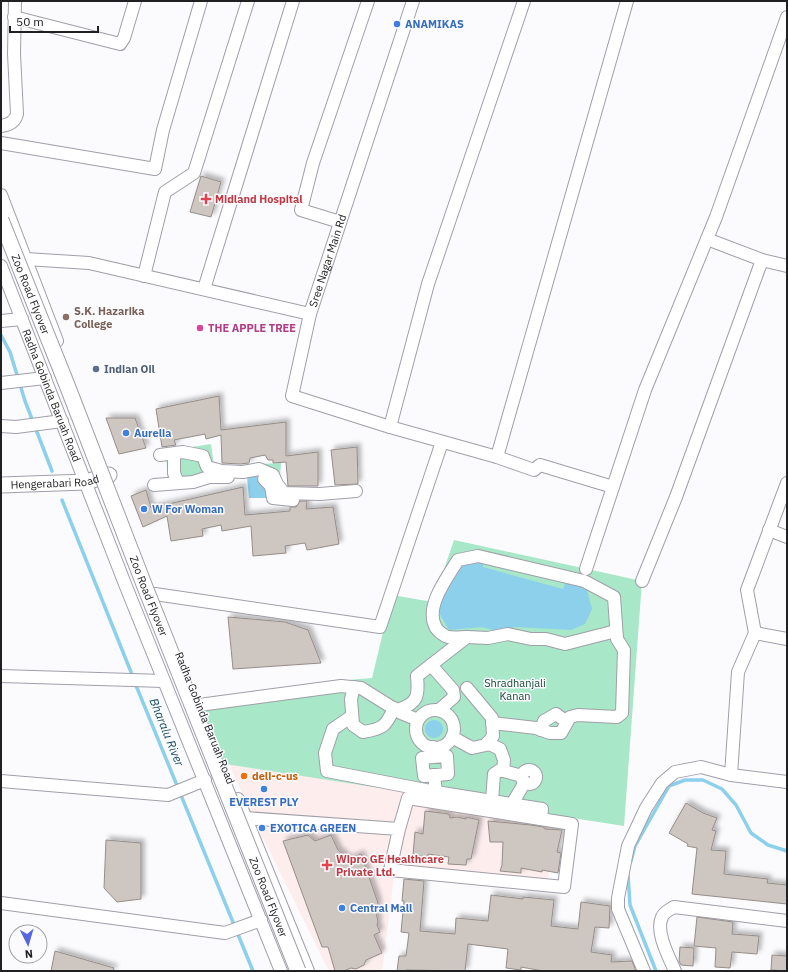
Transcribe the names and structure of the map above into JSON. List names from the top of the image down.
{
  "streets": {
    "main road": ["Zoo Road Flyover", "Hengerabari Road"],
    "street": ["Sree Nagar Main Rd", "Radha Gobinda Baruah Road"]
  },
  "crossings": [
    ["Sree Nagar Main Rd", "Radha Gobinda Baruah Road"],
    ["Radha Gobinda Baruah Road", "Hengerabari Road"]
  ],
  "water": ["Bharalu River"],
  "parks": ["Shradhanjali Kanan"],
  "places": {
    "other": [
      "ANAMIKAS",
      "S.K. Hazarika College",
      "THE APPLE TREE",
      "Indian Oil",
      "Aurelia",
      "W For Woman",
      "deli-c-us",
      "EVEREST PLY",
      "EXOTICA GREEN",
      "Central Mall"
    ],
    "health": ["Midland Hospital", "Wipro GE Healthcare Private Ltd."]
  },
  "scale_bar": "50 m",
  "north": "bottom"
}
